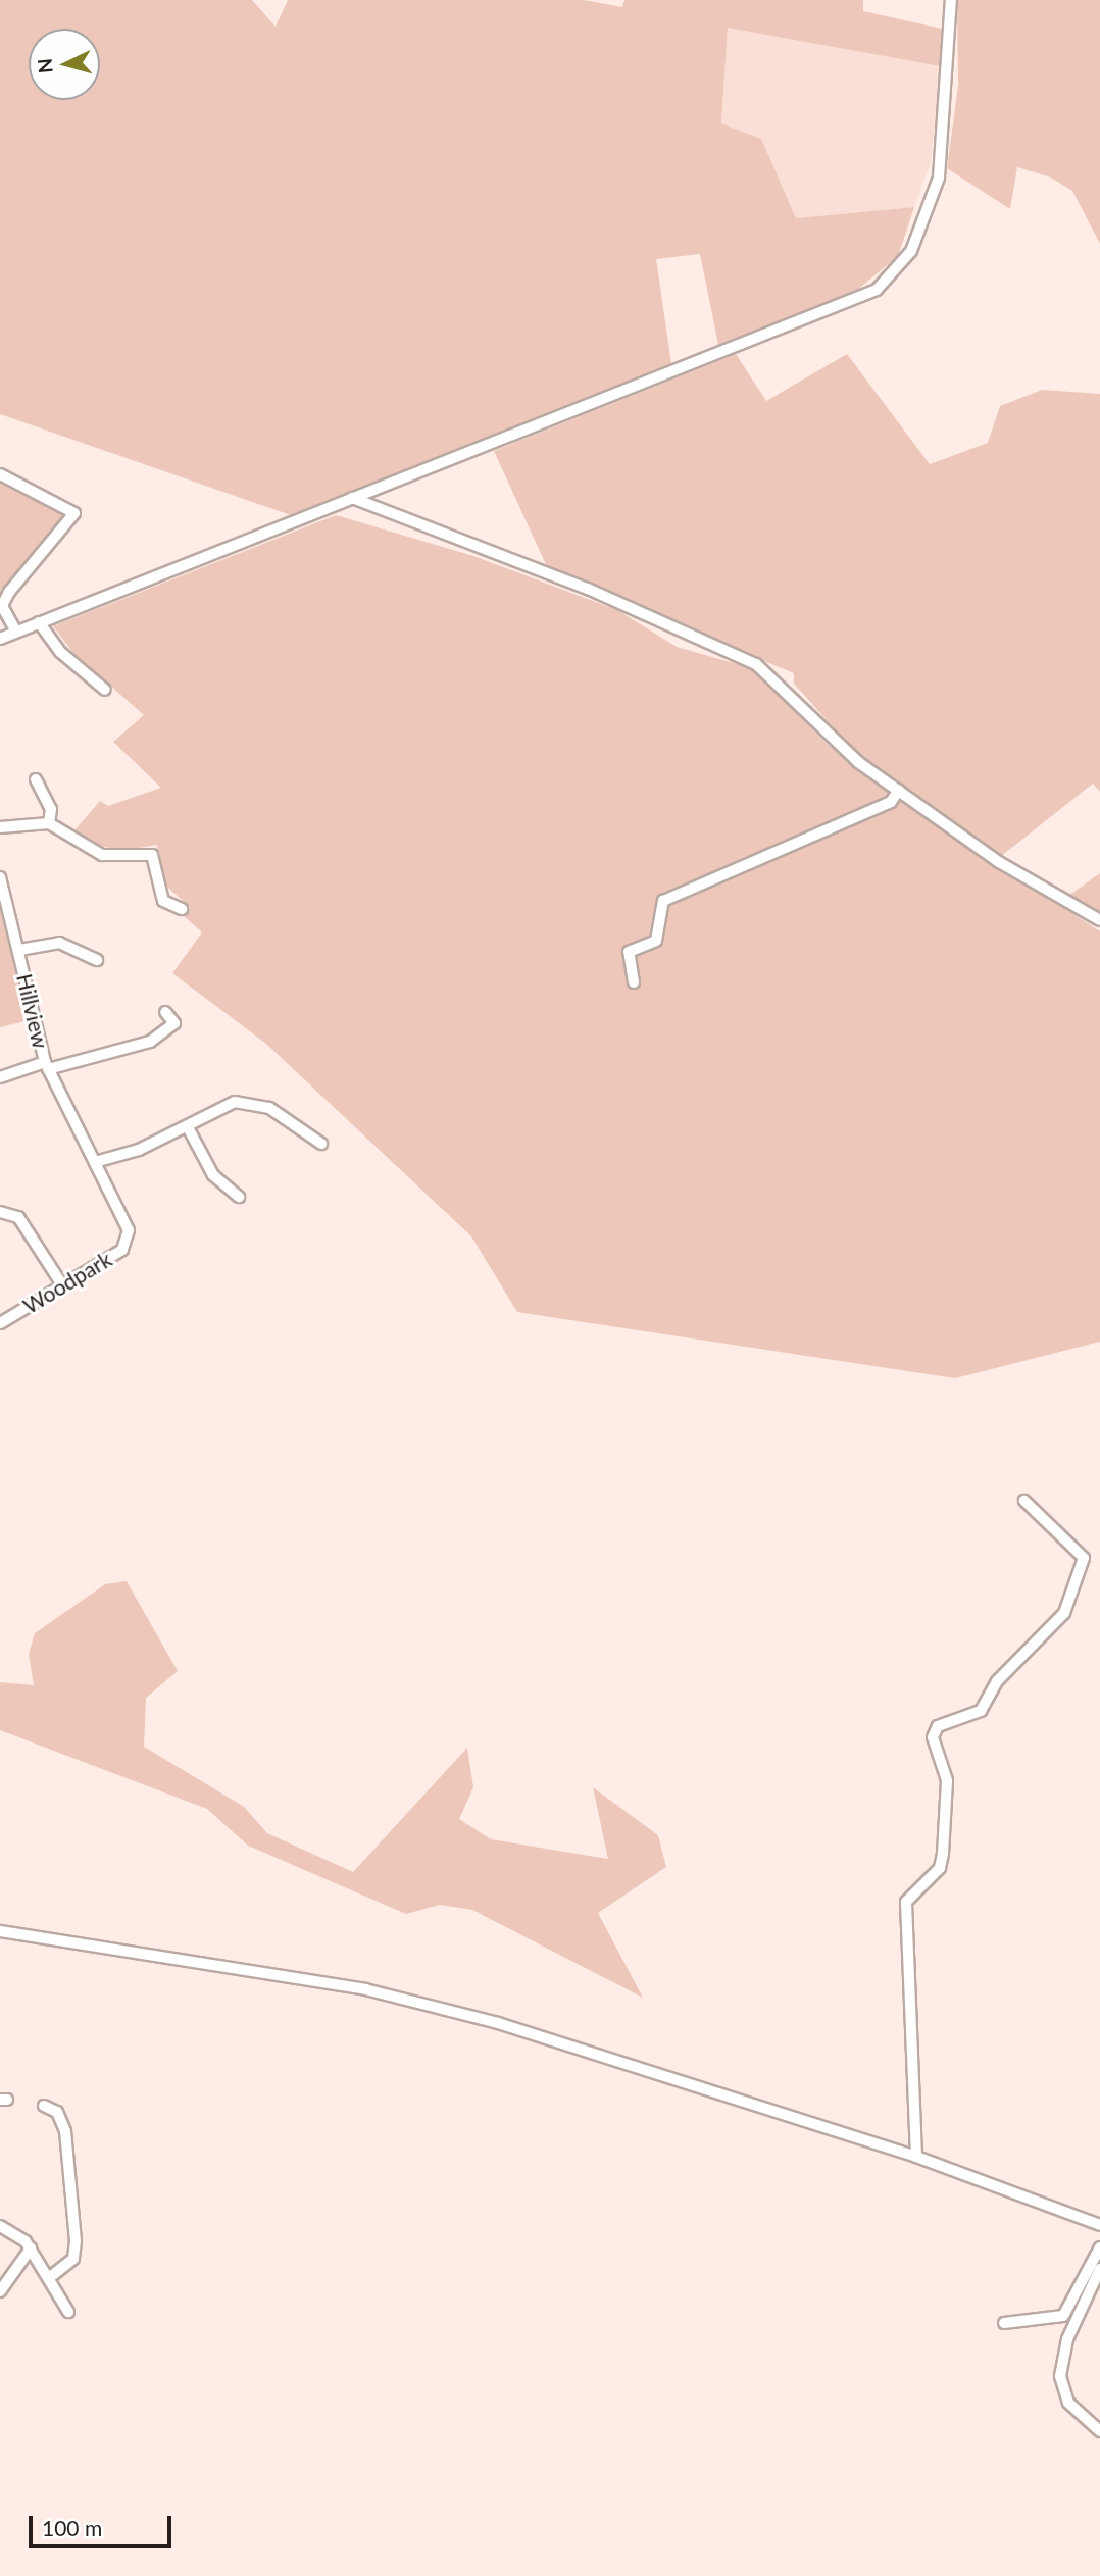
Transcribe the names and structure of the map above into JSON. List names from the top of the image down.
{
  "streets": {
    "street": ["Hillview", "Woodpark"]
  },
  "crossings": [
    ["Hillview", "Woodpark"]
  ],
  "scale_bar": "100 m",
  "north": "left"
}
